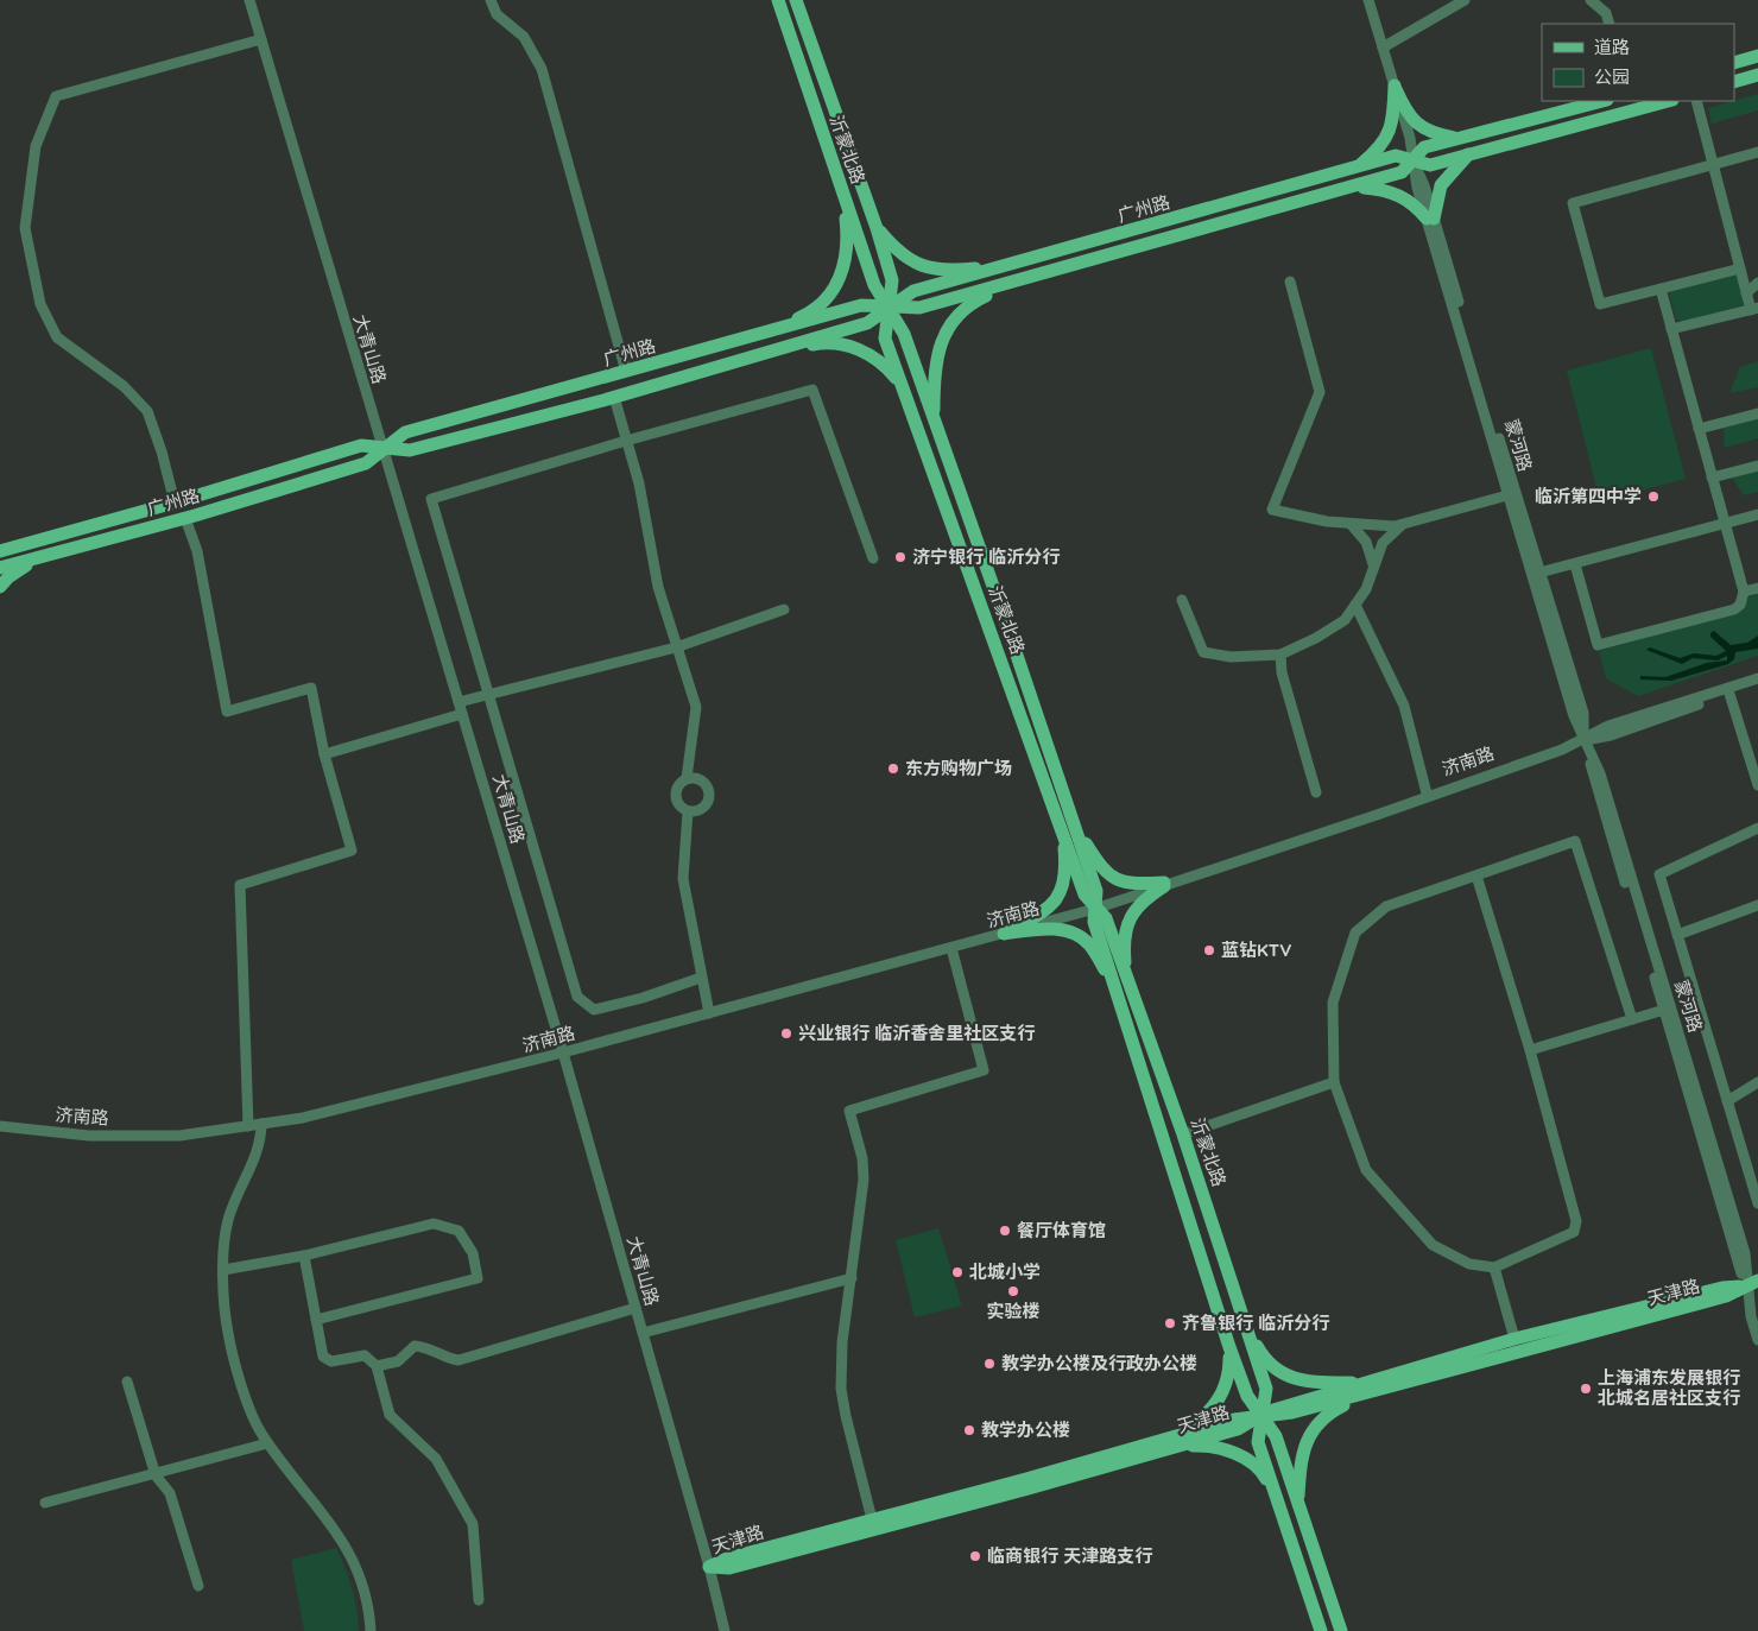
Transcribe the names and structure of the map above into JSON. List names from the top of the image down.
{
  "streets": {
    "main road": ["沂蒙北路", "广州路", "天津路"],
    "street": ["大青山路", "蒙河路", "济南路"]
  },
  "crossings": [
    ["沂蒙北路", "广州路"],
    ["沂蒙北路", "济南路"],
    ["沂蒙北路", "天津路"],
    ["广州路", "大青山路"],
    ["广州路", "蒙河路"],
    ["大青山路", "济南路"],
    ["大青山路", "天津路"],
    ["蒙河路", "济南路"],
    ["蒙河路", "天津路"]
  ],
  "places": [
    "临沂第四中学",
    "济宁银行 临沂分行",
    "东方购物广场",
    "蓝钻KTV",
    "兴业银行 临沂香舍里社区支行",
    "餐厅体育馆",
    "北城小学",
    "实验楼",
    "齐鲁银行 临沂分行",
    "教学办公楼及行政办公楼",
    "上海浦东发展银行 北城名居社区支行",
    "教学办公楼",
    "临商银行 天津路支行"
  ],
  "legend": ["道路", "公园"]
}
